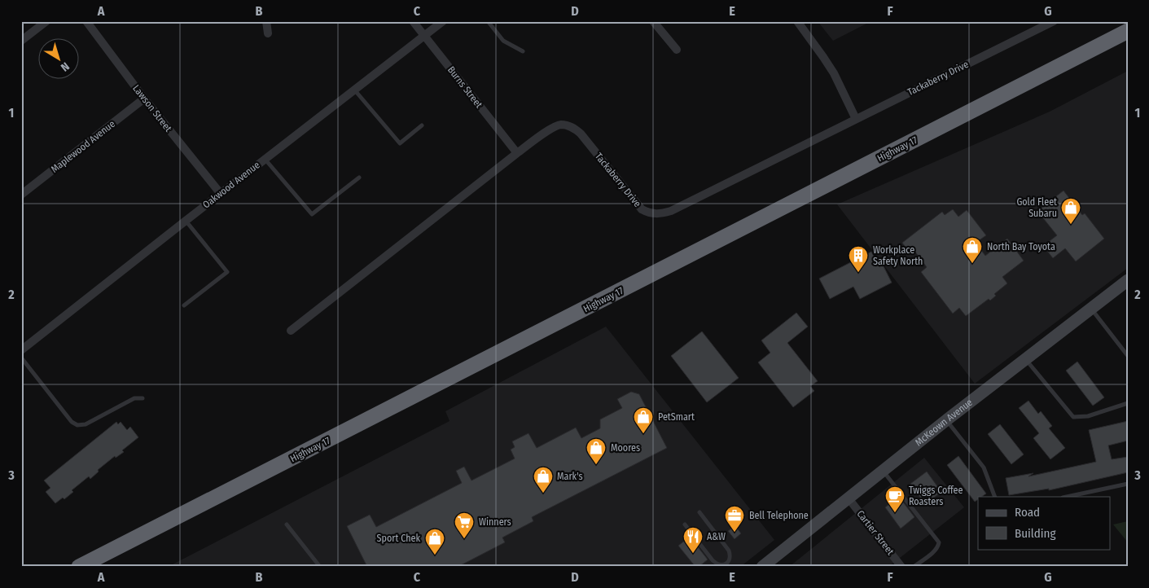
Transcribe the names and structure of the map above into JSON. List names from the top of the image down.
{
  "streets": {
    "highway": ["Highway 17"],
    "street": [
      "Tackaberry Drive",
      "Burns Street",
      "Lawson Street",
      "Maplewood Avenue",
      "Oakwood Avenue",
      "McKeown Avenue",
      "Cartier Street"
    ]
  },
  "crossings": [
    ["Tackaberry Drive", "Burns Street"],
    ["Burns Street", "Oakwood Avenue"],
    ["Lawson Street", "Maplewood Avenue"],
    ["Lawson Street", "Oakwood Avenue"],
    ["McKeown Avenue", "Cartier Street"]
  ],
  "places": {
    "shop": [
      "Gold Fleet Subaru",
      "North Bay Toyota",
      "PetSmart",
      "Moores",
      "Mark's",
      "Sport Chek"
    ],
    "building": ["Workplace Safety North"],
    "cafe": ["Twiggs Coffee Roasters"],
    "office": ["Bell Telephone"],
    "supermarket": ["Winners"],
    "restaurant": ["A&W"]
  },
  "legend": ["Road", "Building"],
  "north": "bottom right",
  "grid": {
    "columns": [
      "A",
      "B",
      "C",
      "D",
      "E",
      "F",
      "G"
    ],
    "rows": ["1", "2", "3"]
  }
}
